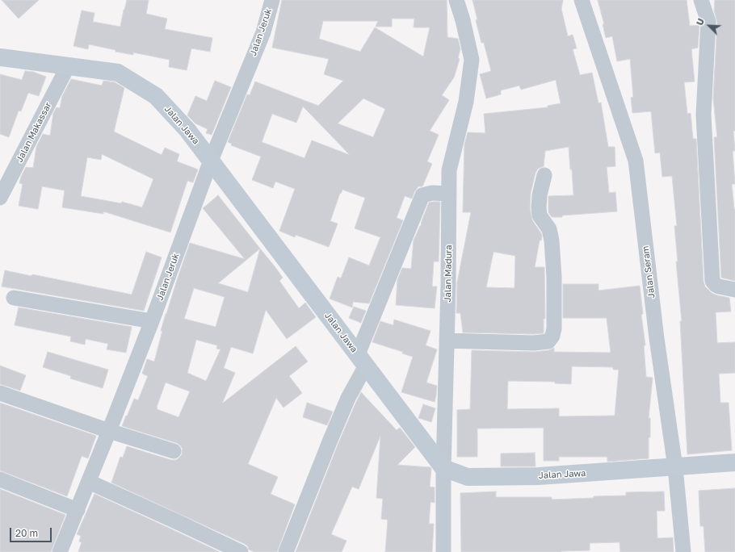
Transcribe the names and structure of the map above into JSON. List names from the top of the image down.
{
  "streets": {
    "street": [
      "Jalan Jeruk",
      "Jalan Jawa",
      "Jalan Makassar",
      "Jalan Seram",
      "Jalan Madura"
    ]
  },
  "crossings": [
    ["Jalan Jeruk", "Jalan Jawa"],
    ["Jalan Jawa", "Jalan Makassar"],
    ["Jalan Jawa", "Jalan Seram"],
    ["Jalan Jawa", "Jalan Madura"]
  ],
  "scale_bar": "20 m",
  "north": "top left"
}
